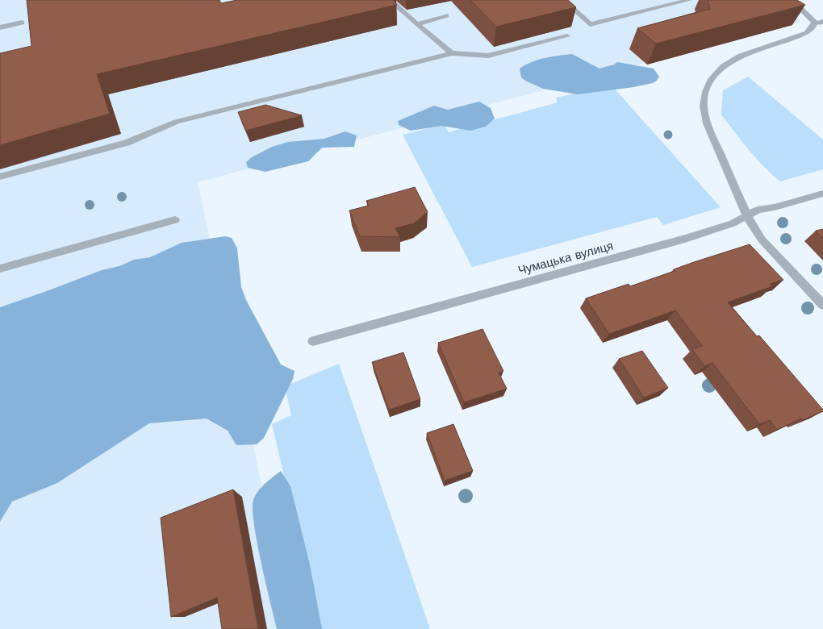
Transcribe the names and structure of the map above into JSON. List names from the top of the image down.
{
  "streets": {
    "street": ["Чумацька вулиця"]
  }
}
